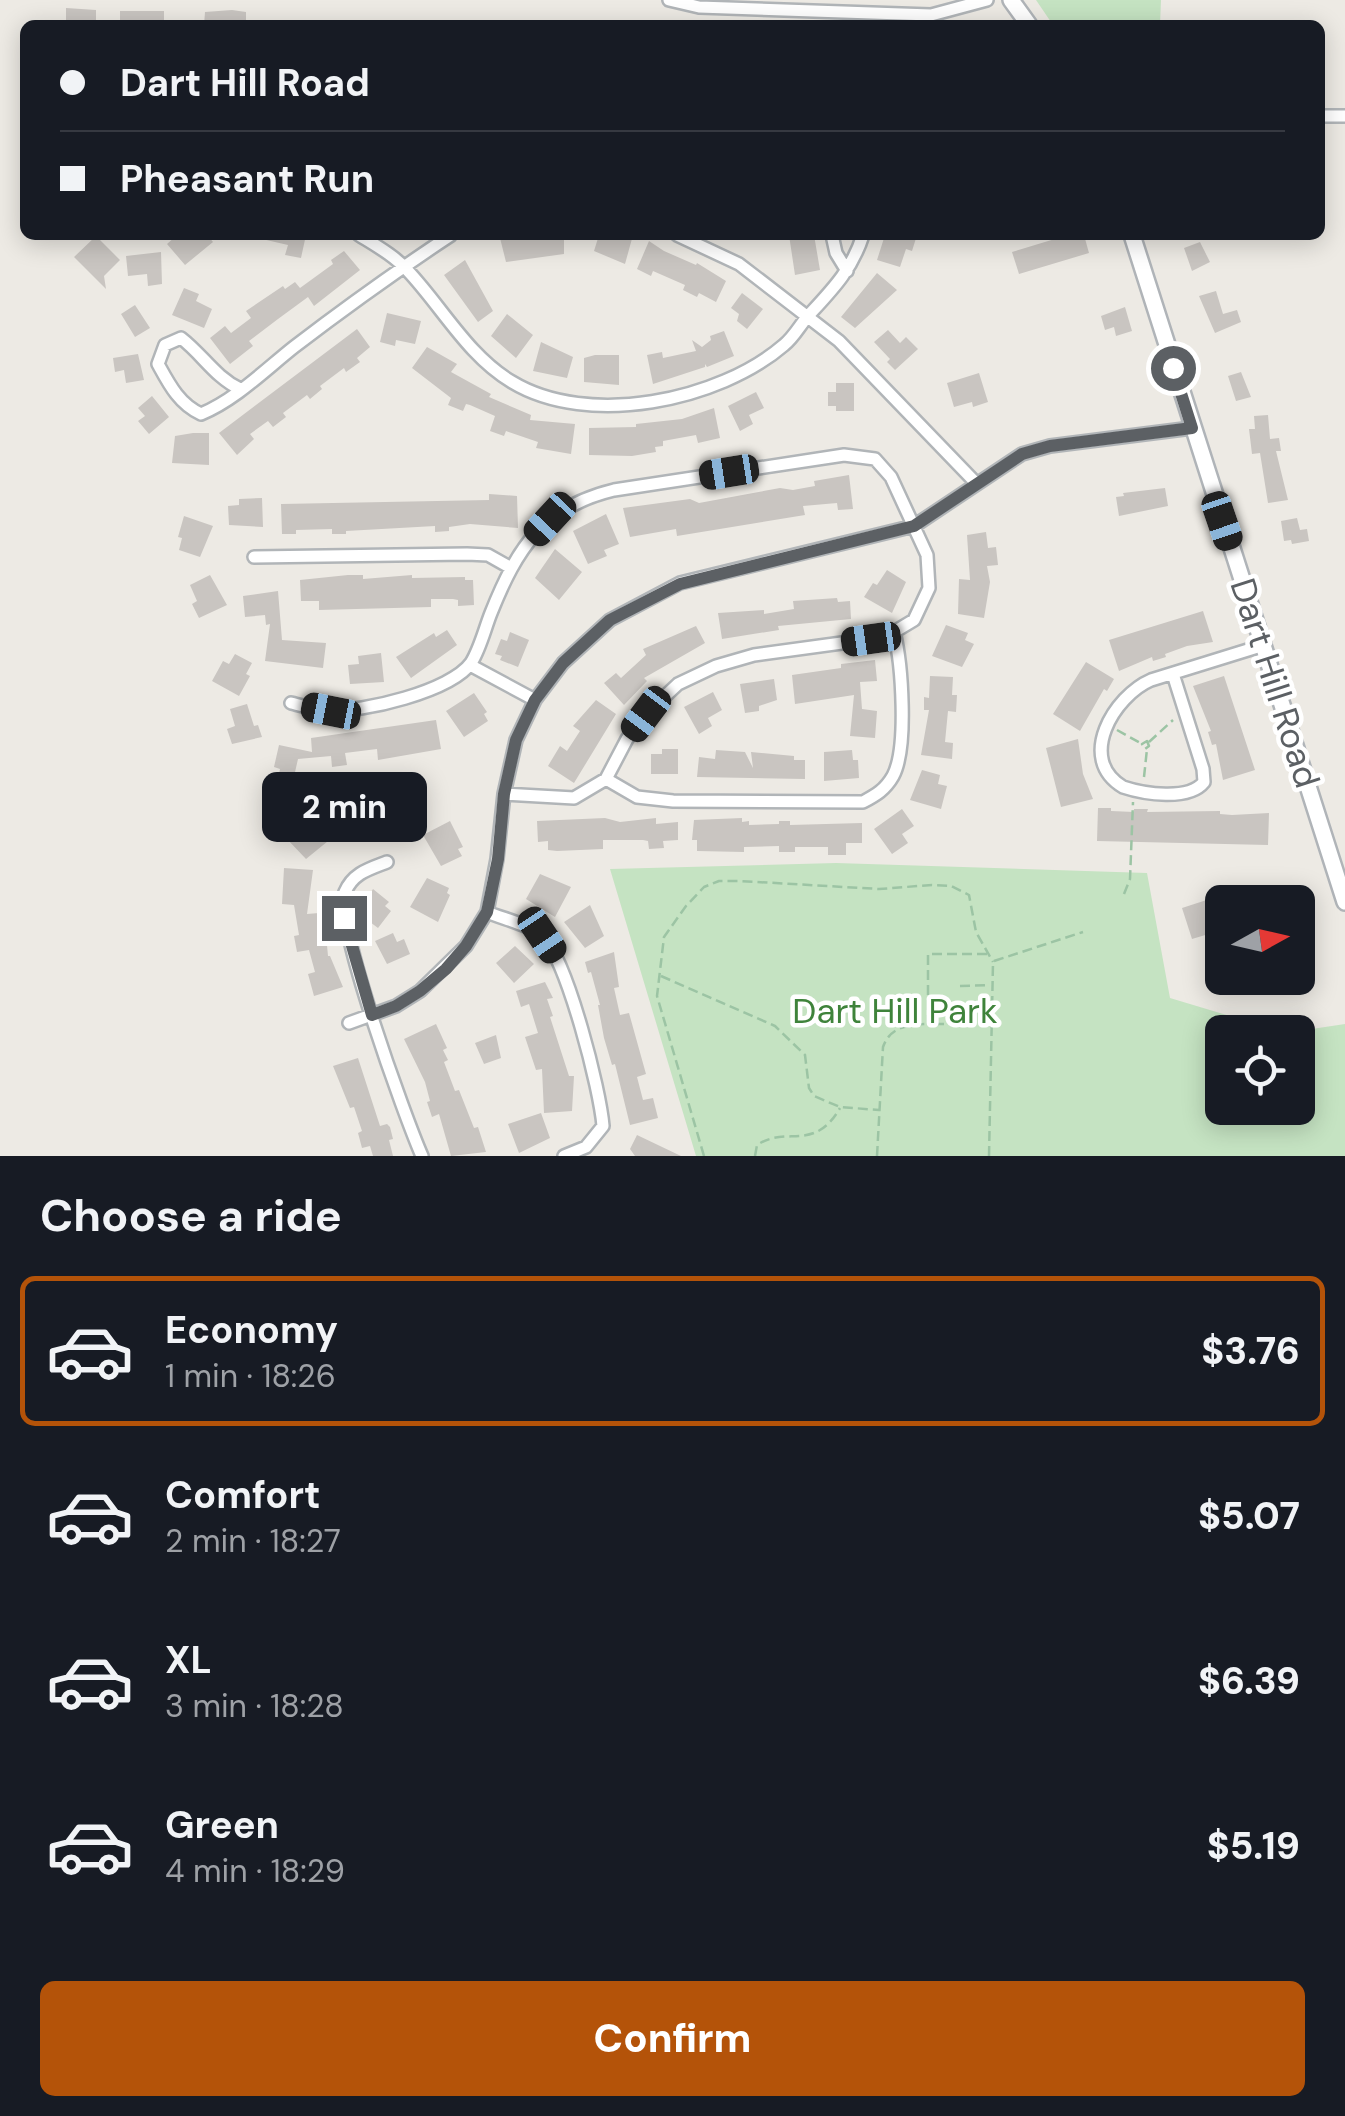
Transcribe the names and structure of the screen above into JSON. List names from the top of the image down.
{
  "streets": {
    "main road": ["Dart Hill Road"]
  },
  "parks": ["Dart Hill Park"],
  "north": "right",
  "page": {
    "banner": ["Dart Hill Road", "Pheasant Run"],
    "bubble": "2 min",
    "heading": "Choose a ride",
    "list": [
      {
        "name": "Economy",
        "note": "1 min · 18:26",
        "value": "$3.76"
      },
      {
        "name": "Comfort",
        "note": "2 min · 18:27",
        "value": "$5.07"
      },
      {
        "name": "XL",
        "note": "3 min · 18:28",
        "value": "$6.39"
      },
      {
        "name": "Green",
        "note": "4 min · 18:29",
        "value": "$5.19"
      }
    ],
    "buttons": "Confirm"
  }
}
